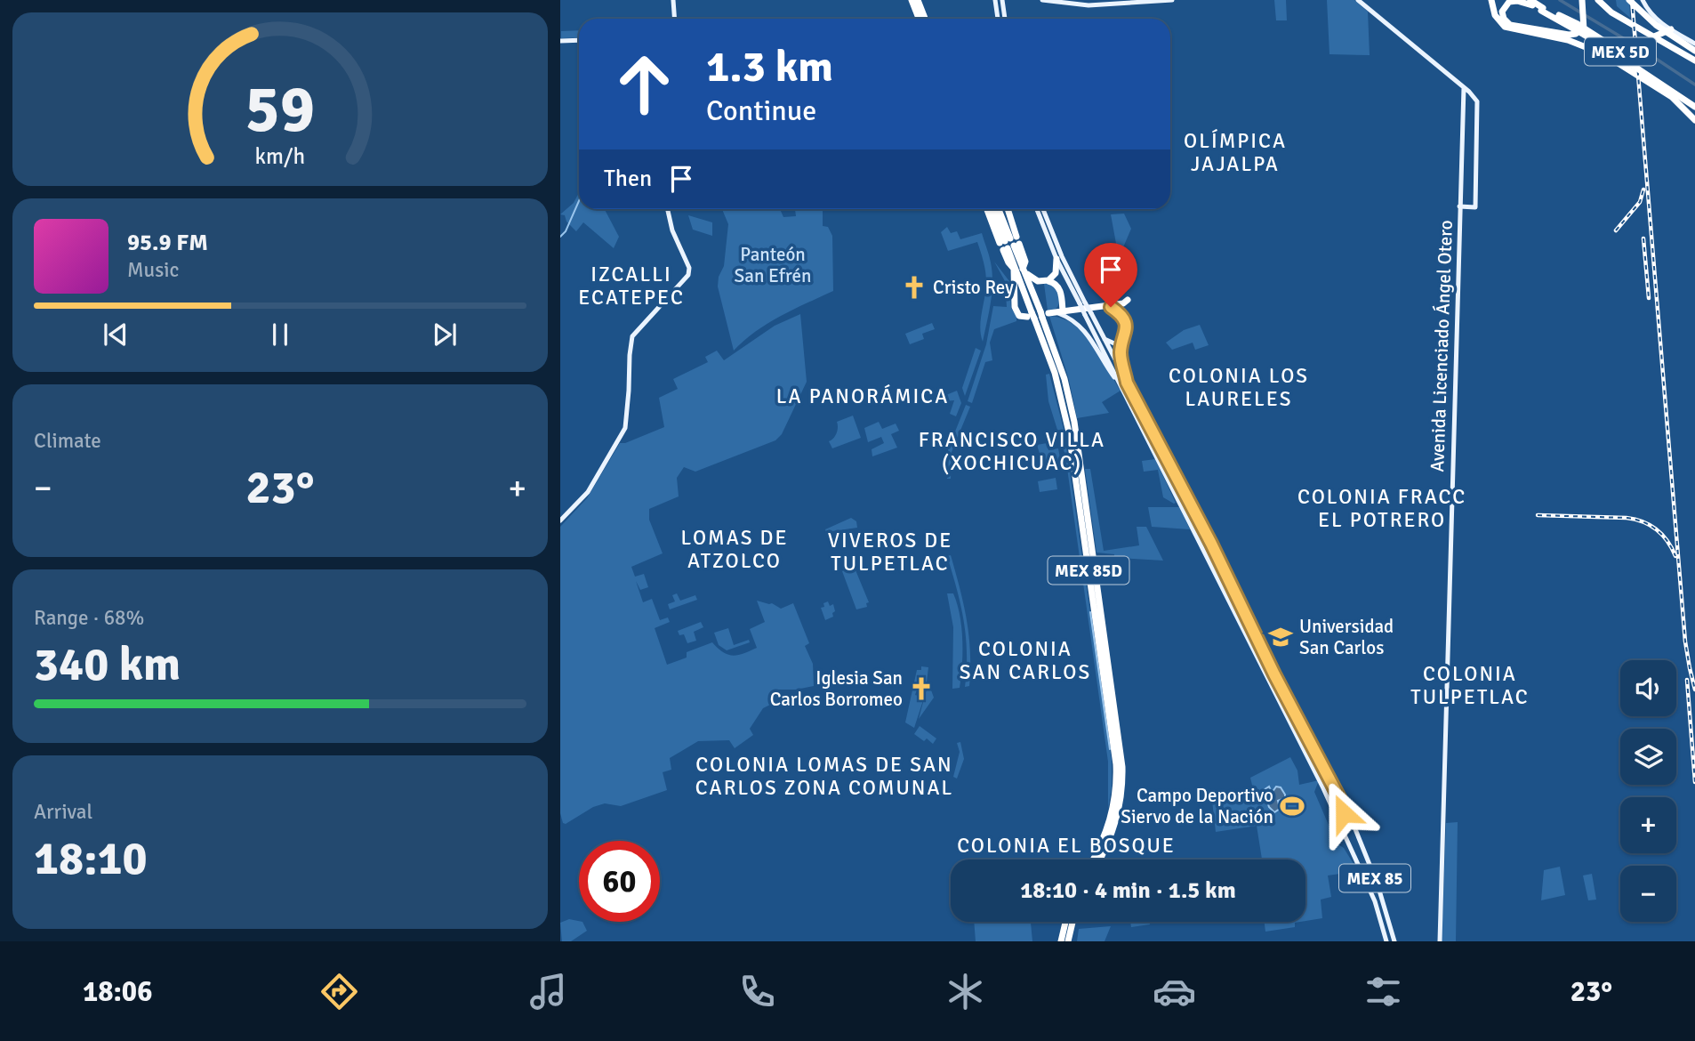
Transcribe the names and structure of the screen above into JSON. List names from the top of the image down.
{
  "streets": {
    "highway": ["MEX 5D", "MEX 85D"],
    "main road": ["Avenida Licenciado Ángel Otero", "MEX 85"]
  },
  "districts": [
    "OLÍMPICA JAJALPA",
    "IZCALLI ECATEPEC",
    "COLONIA LOS LAURELES",
    "LA PANORÁMICA",
    "FRANCISCO VILLA (XOCHICUAC)",
    "COLONIA FRACC EL POTRERO",
    "LOMAS DE ATZOLCO",
    "VIVEROS DE TULPETLAC",
    "COLONIA SAN CARLOS",
    "COLONIA TULPETLAC",
    "COLONIA LOMAS DE SAN CARLOS ZONA COMUNAL",
    "COLONIA EL BOSQUE"
  ],
  "parks": ["Panteón San Efrén"],
  "places": {
    "church": ["Cristo Rey", "Iglesia San Carlos Borromeo"],
    "school or university": ["Universidad San Carlos"],
    "sports": ["Campo Deportivo Siervo de la Nación"]
  },
  "page": {
    "turn": ["1.3 km", "Continue"],
    "then": "Then",
    "song": ["95.9 FM", "Music"],
    "tile": [
      "Climate",
      ["Range · 68%", "340 km"],
      ["Arrival", "18:10"]
    ],
    "heat": ["−", "23°", "+"],
    "map_buttons": ["+", "−"],
    "limit": "60",
    "trip": "18:10 · 4 min · 1.5 km",
    "tabs": ["18:06", "23°"],
    "gauge": ["59", "km/h"]
  }
}
